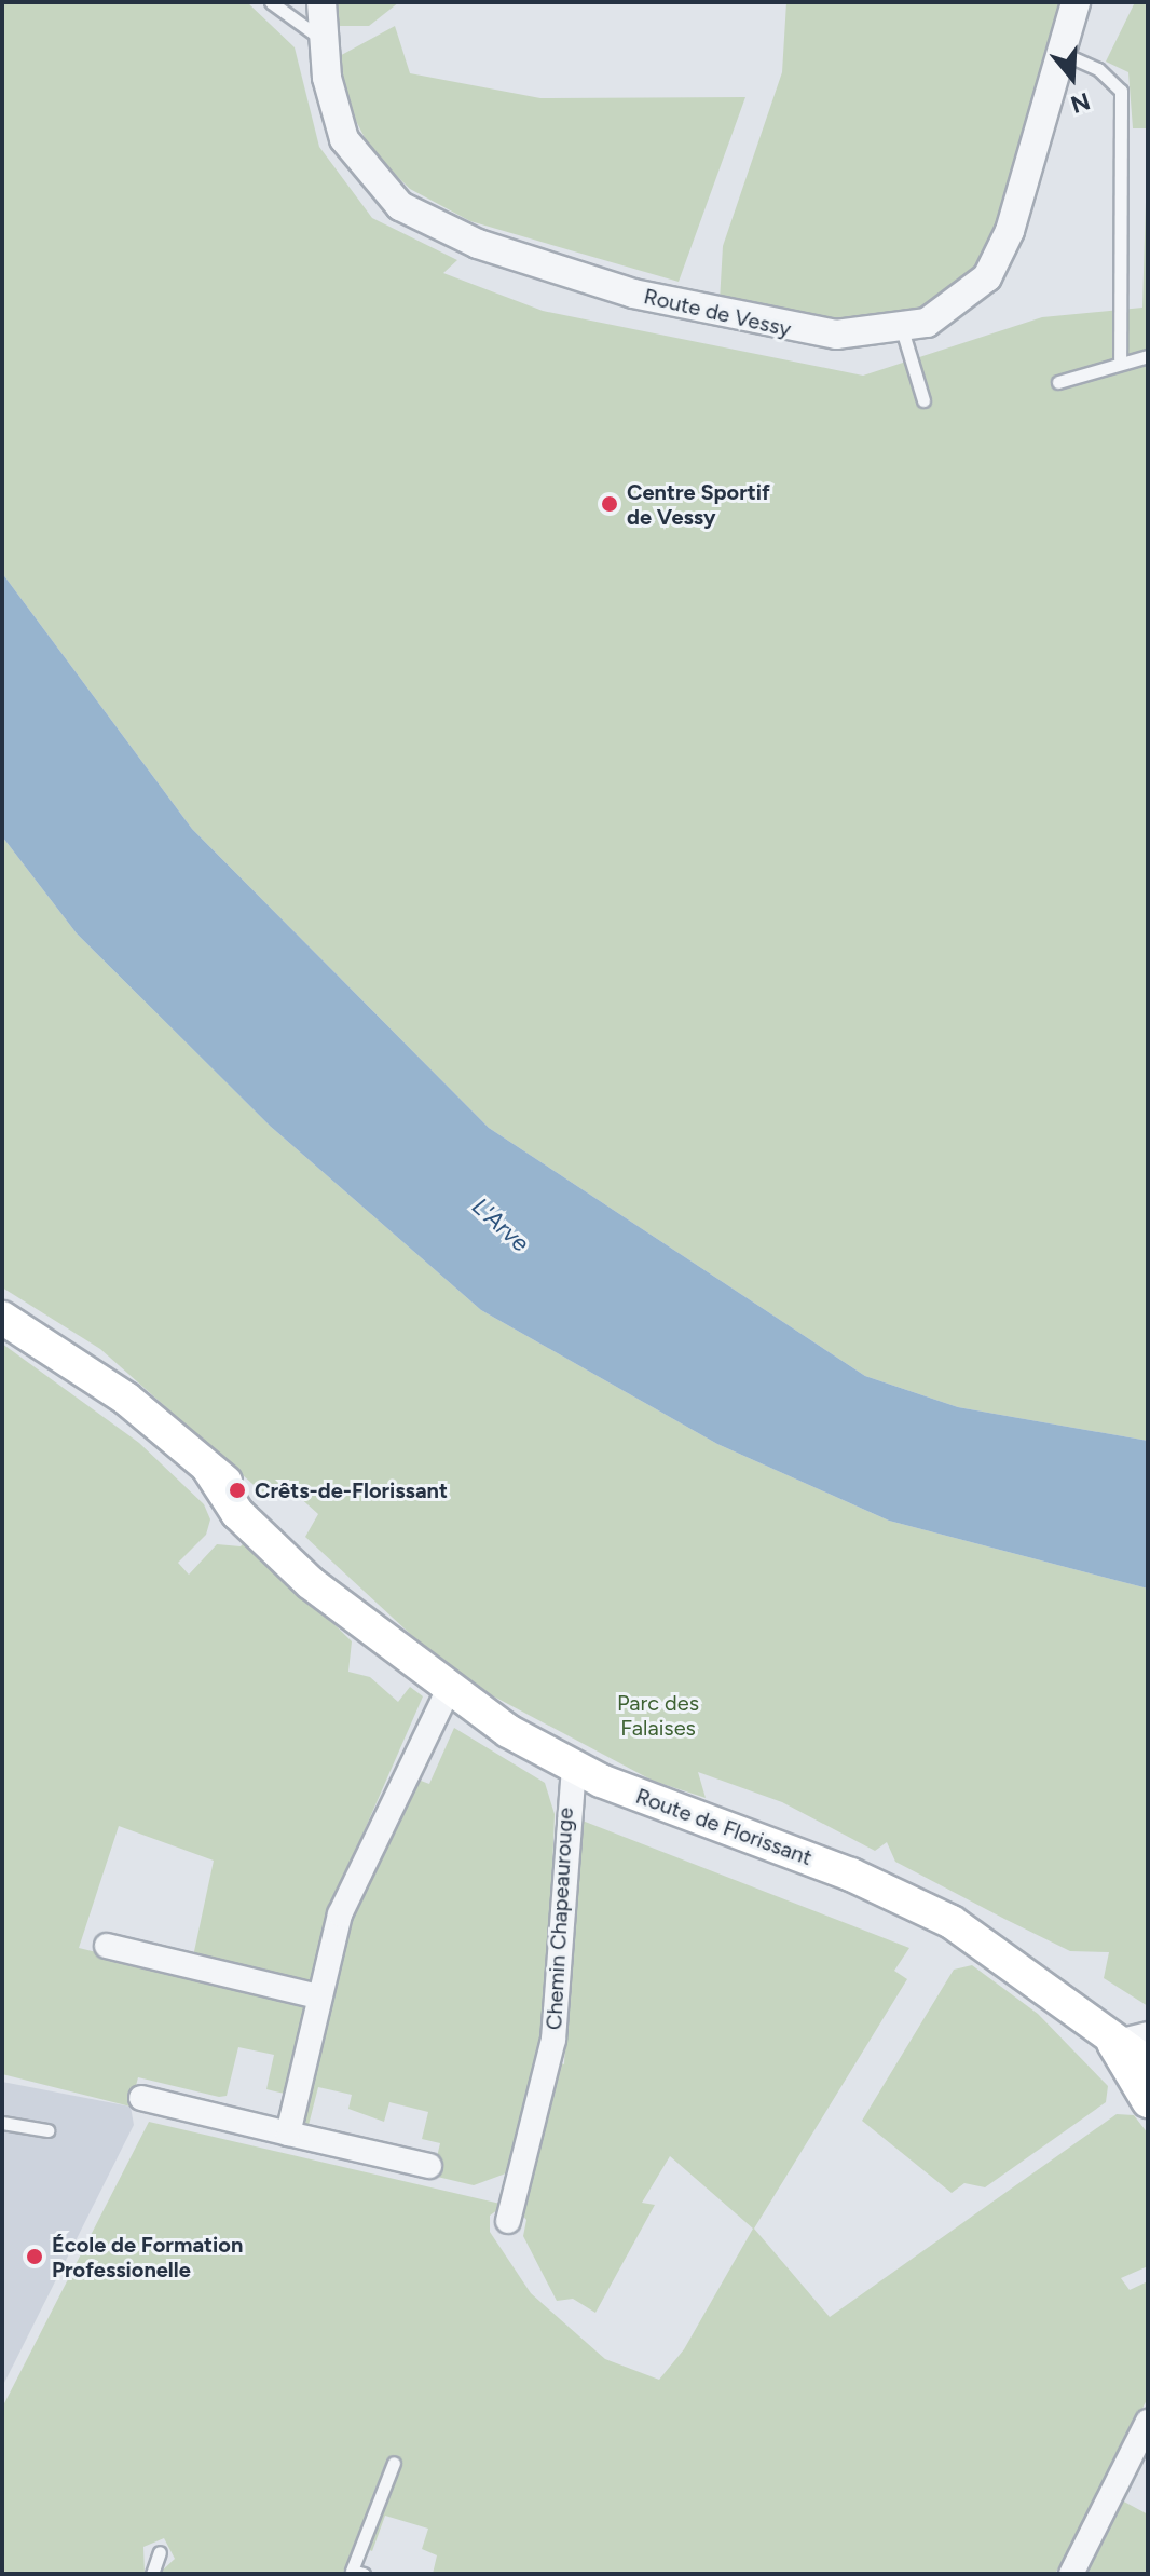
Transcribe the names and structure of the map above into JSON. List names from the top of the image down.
{
  "streets": {
    "main road": ["Route de Florissant"],
    "street": ["Route de Vessy", "Chemin Chapeaurouge"]
  },
  "crossings": [
    ["Route de Florissant", "Chemin Chapeaurouge"]
  ],
  "water": ["L'Arve"],
  "parks": ["Parc des Falaises"],
  "places": ["Centre Sportif de Vessy", "Crêts-de-Florissant", "École de Formation Professionelle"],
  "north": "bottom"
}
